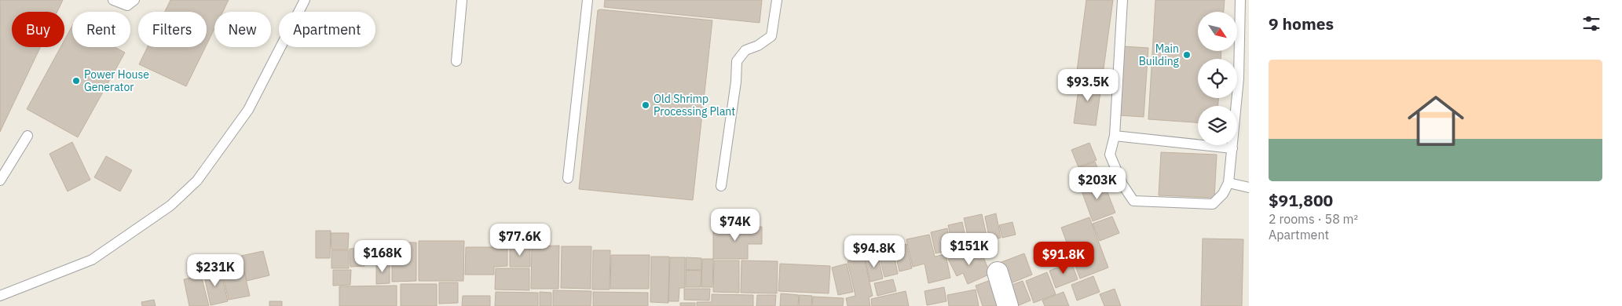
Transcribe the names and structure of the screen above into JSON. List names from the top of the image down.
{
  "places": ["Main Building", "Power House Generator", "Old Shrimp Processing Plant"],
  "north": "bottom right",
  "page": {
    "heading": "9 homes",
    "chip": [
      "Buy",
      "Rent",
      "Filters",
      "New",
      "Apartment"
    ],
    "list": [
      {
        "name": "$91,800",
        "note": "2 rooms · 58 m² · Apartment"
      }
    ],
    "price": [
      "$93.5K",
      "$203K",
      "$74K",
      "$77.6K",
      "$151K",
      "$94.8K",
      "$168K",
      "$91.8K",
      "$231K"
    ]
  }
}
